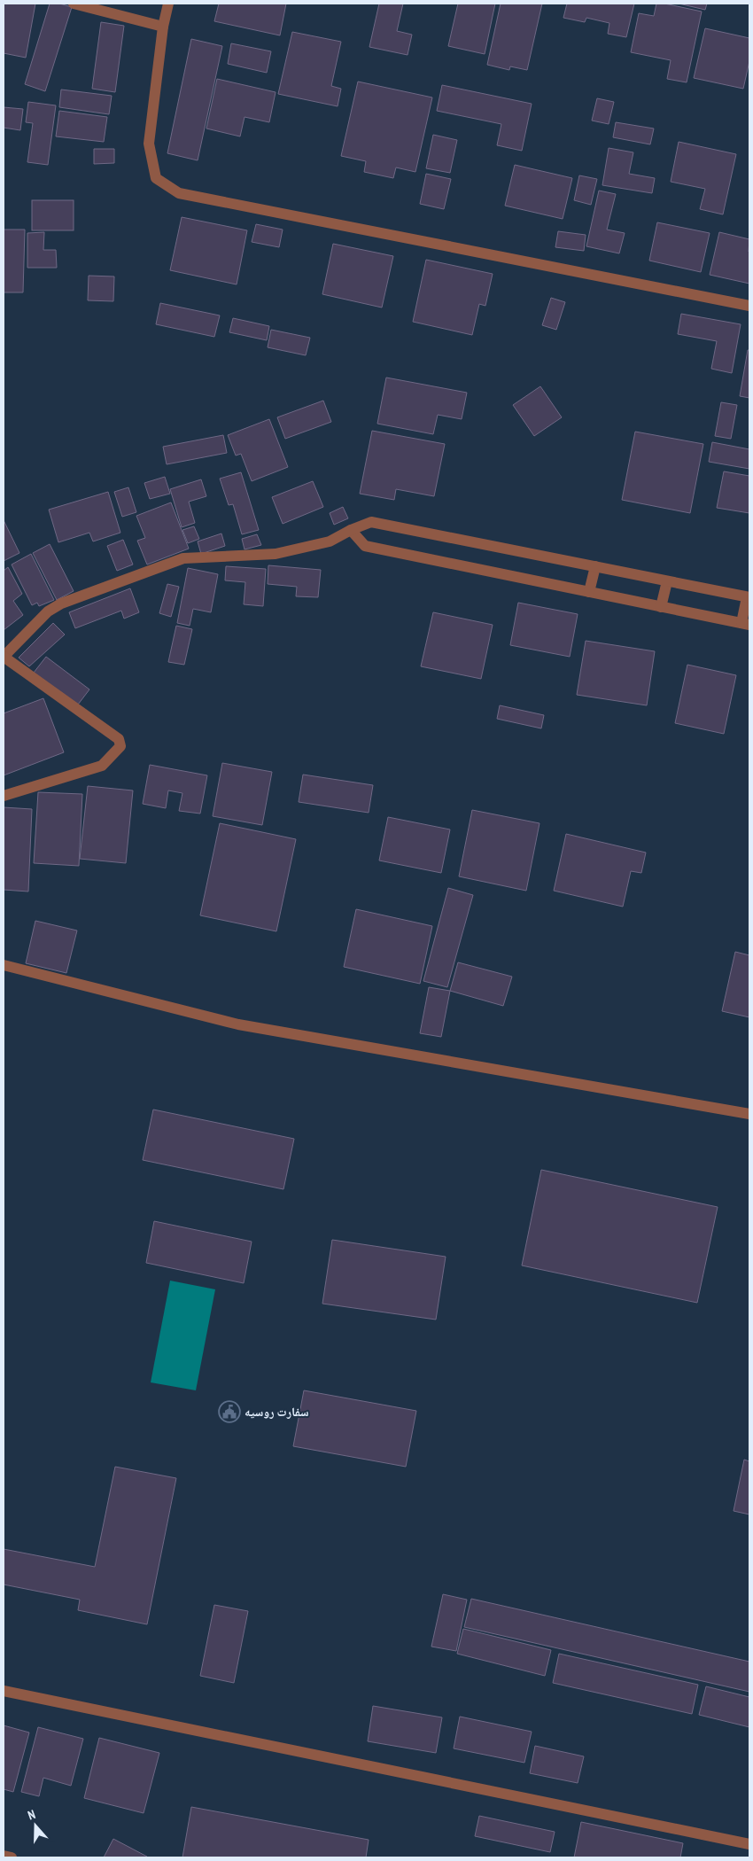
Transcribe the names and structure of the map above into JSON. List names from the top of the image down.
{
  "places": {
    "public building": ["سفارت روسیه"]
  },
  "north": "top"
}
